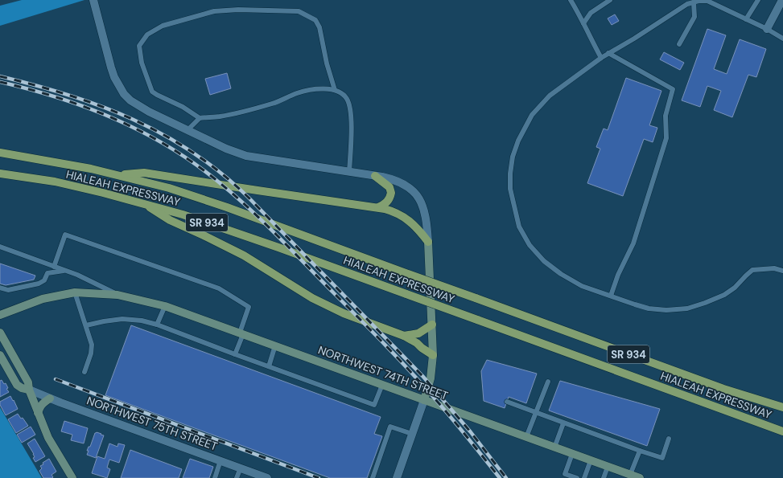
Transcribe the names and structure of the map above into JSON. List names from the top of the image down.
{
  "streets": {
    "main road": ["HIALEAH EXPRESSWAY", "SR 934", "NORTHWEST 74TH STREET"],
    "street": ["NORTHWEST 75TH STREET"]
  }
}
